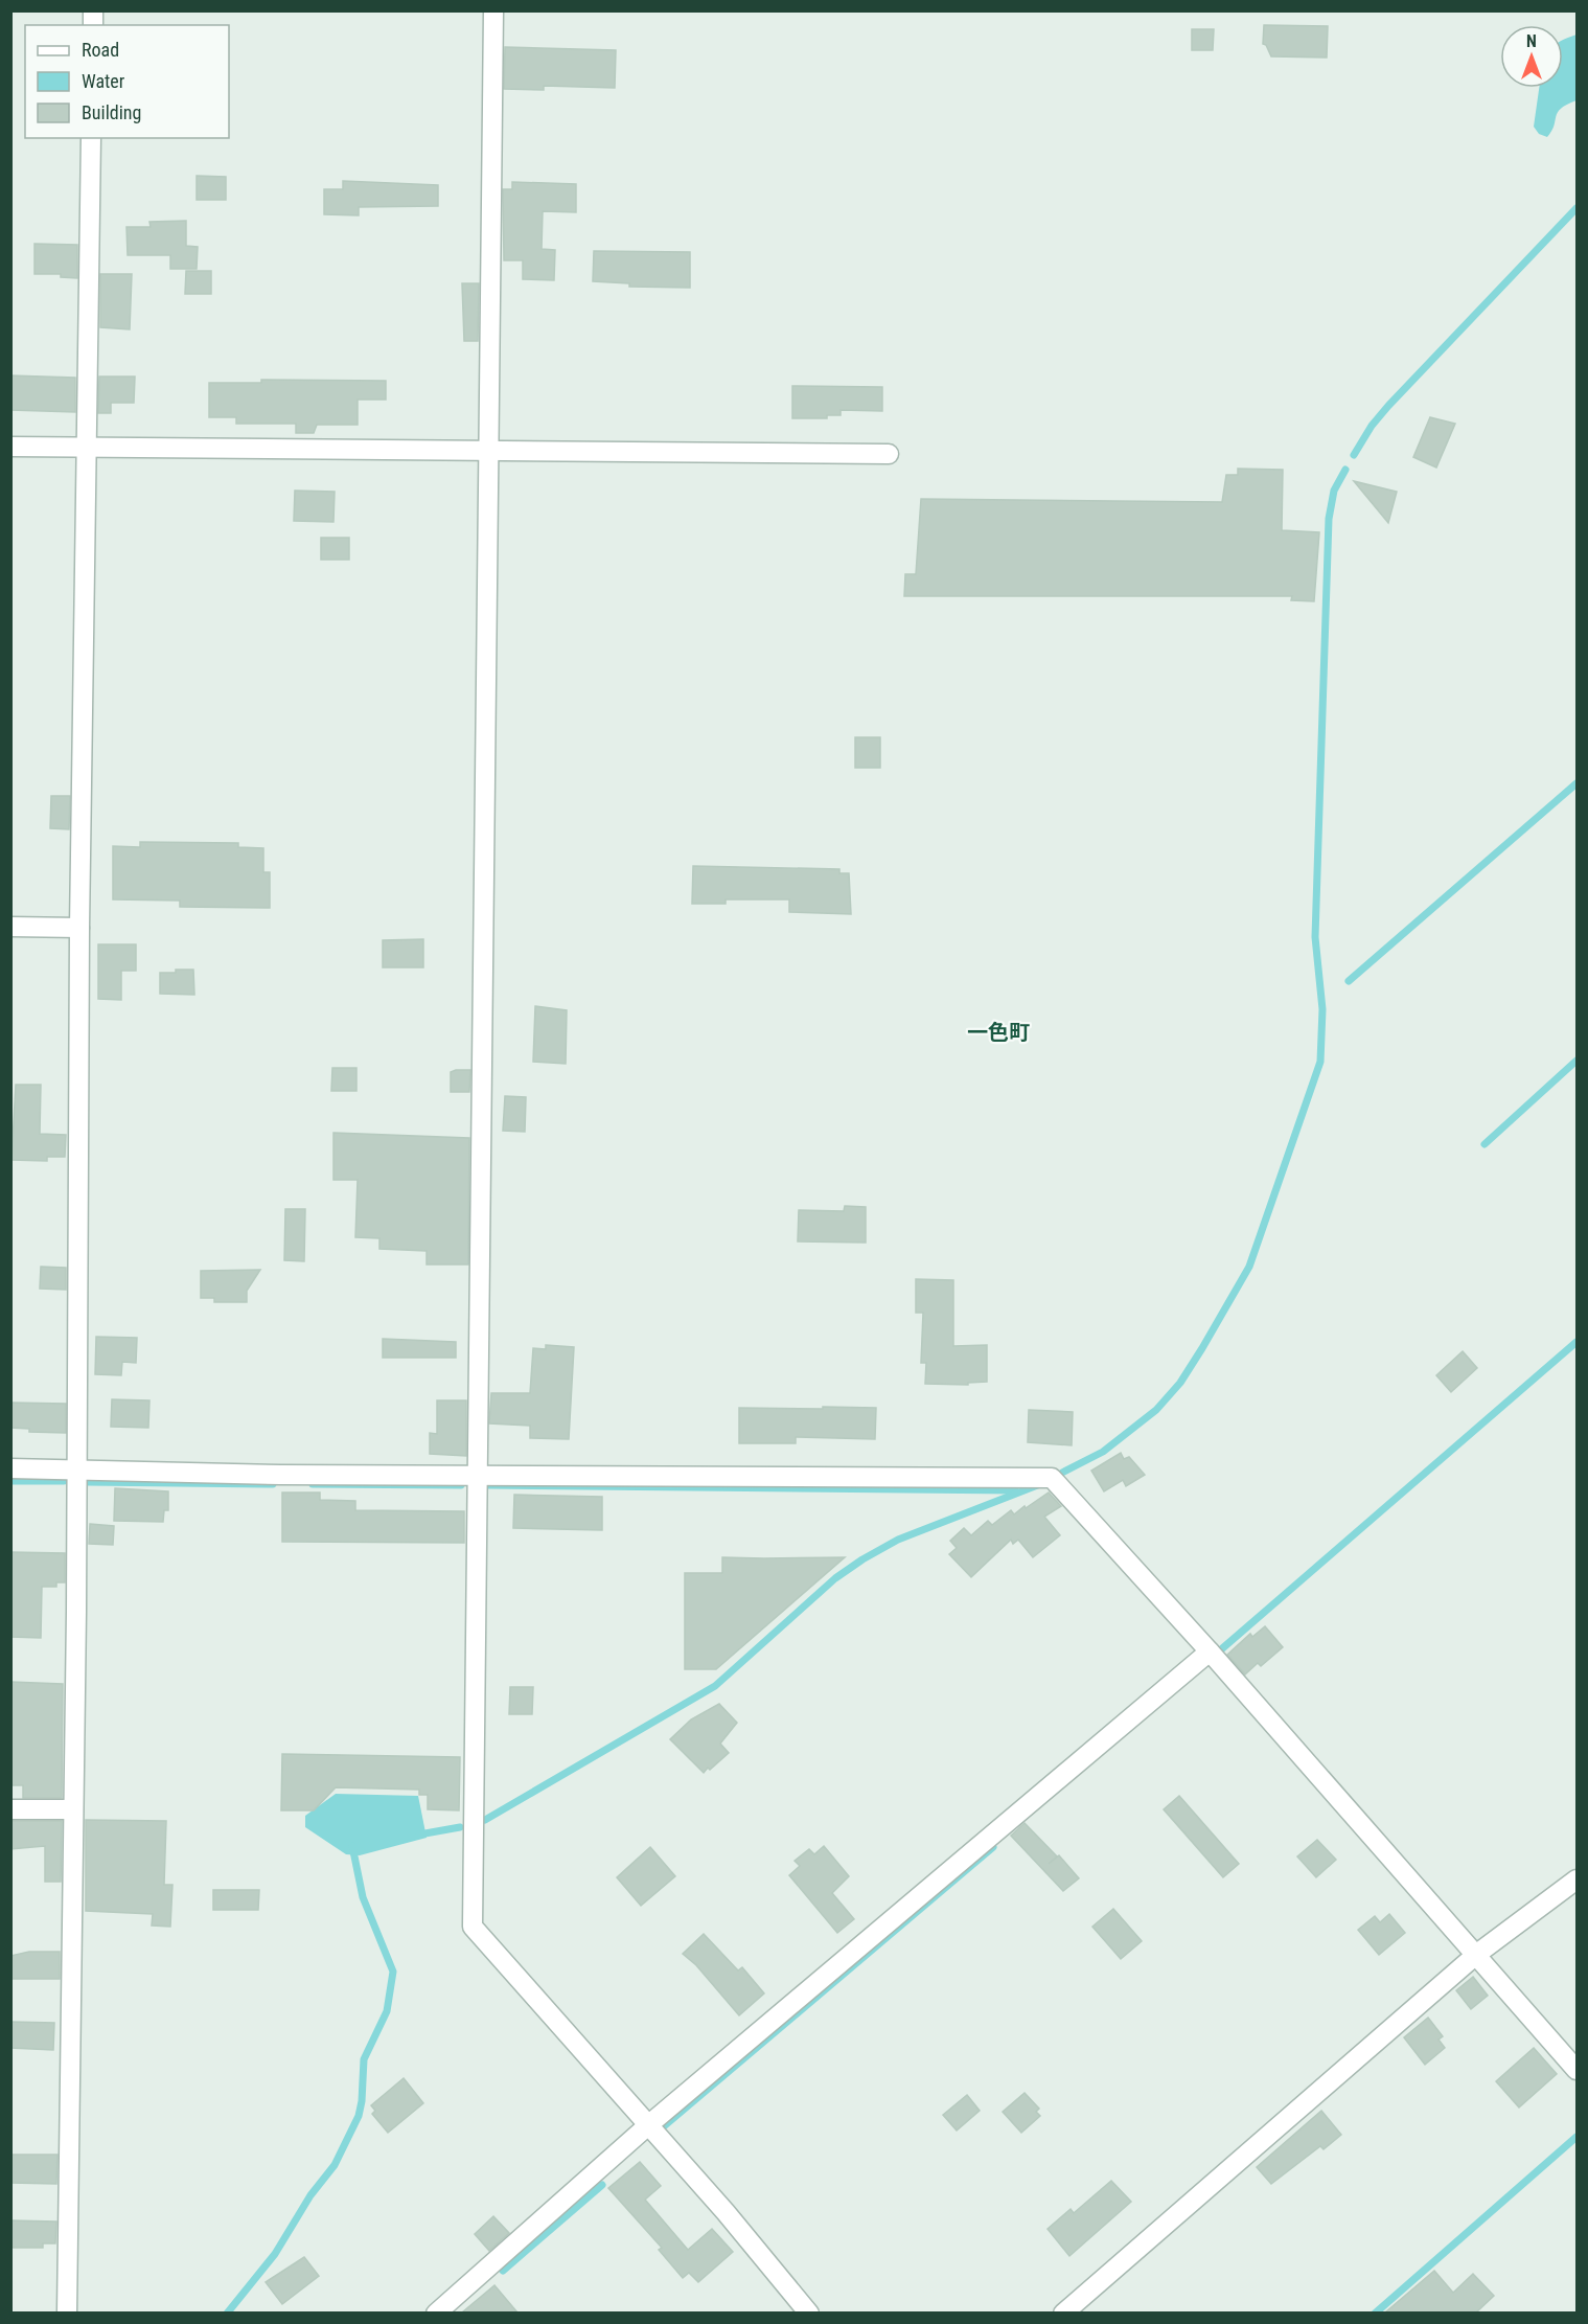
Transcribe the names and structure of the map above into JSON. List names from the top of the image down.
{
  "districts": ["一色町"],
  "legend": ["Road", "Water", "Building"],
  "north": "top"
}
